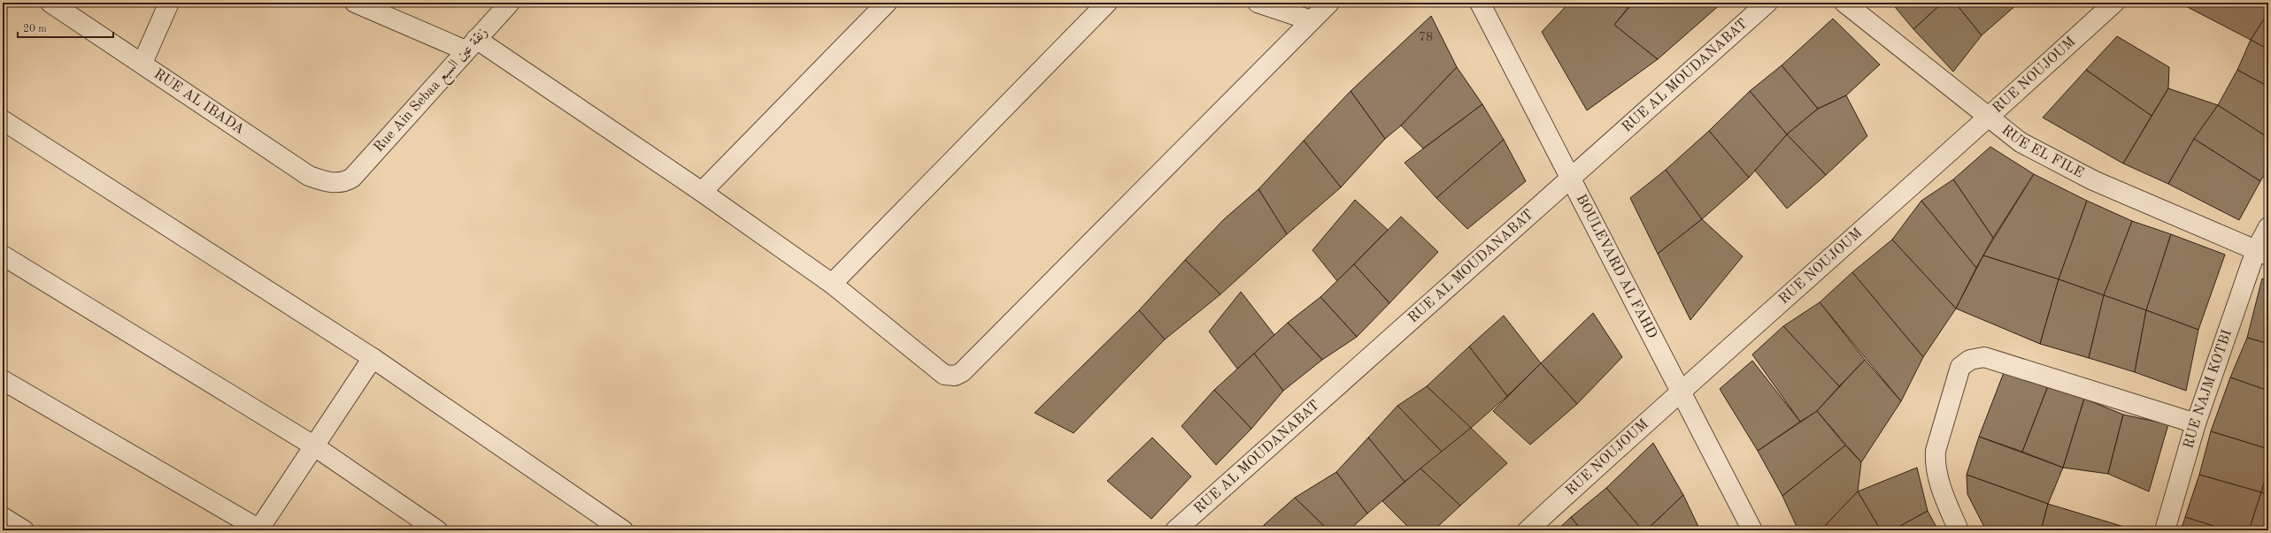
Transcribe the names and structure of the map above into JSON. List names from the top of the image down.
{
  "streets": {
    "street": [
      "RUE AL MOUDANABAT",
      "RUE NOUJOUM",
      "Rue Ain Sebaa زنقة عين السبع",
      "RUE AL IBADA",
      "RUE EL FILE",
      "BOULEVARD AL FAHD",
      "RUE NAJM KOTBI"
    ]
  },
  "crossings": [
    ["RUE AL MOUDANABAT", "BOULEVARD AL FAHD"],
    ["RUE NOUJOUM", "RUE EL FILE"],
    ["RUE NOUJOUM", "BOULEVARD AL FAHD"],
    ["Rue Ain Sebaa زنقة عين السبع", "RUE AL IBADA"],
    ["RUE EL FILE", "RUE NAJM KOTBI"]
  ],
  "house_numbers": ["78"],
  "scale_bar": "20 m"
}
